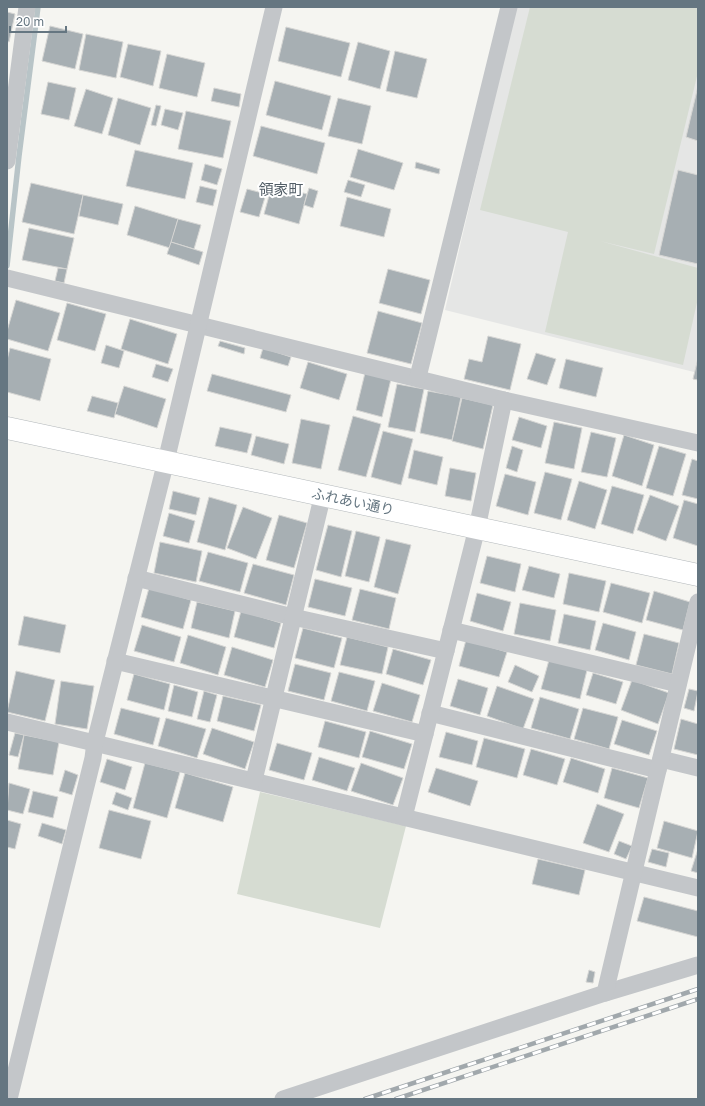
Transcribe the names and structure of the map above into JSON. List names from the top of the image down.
{
  "streets": {
    "street": ["ふれあい通り"]
  },
  "districts": ["領家町"],
  "scale_bar": "20 m"
}
